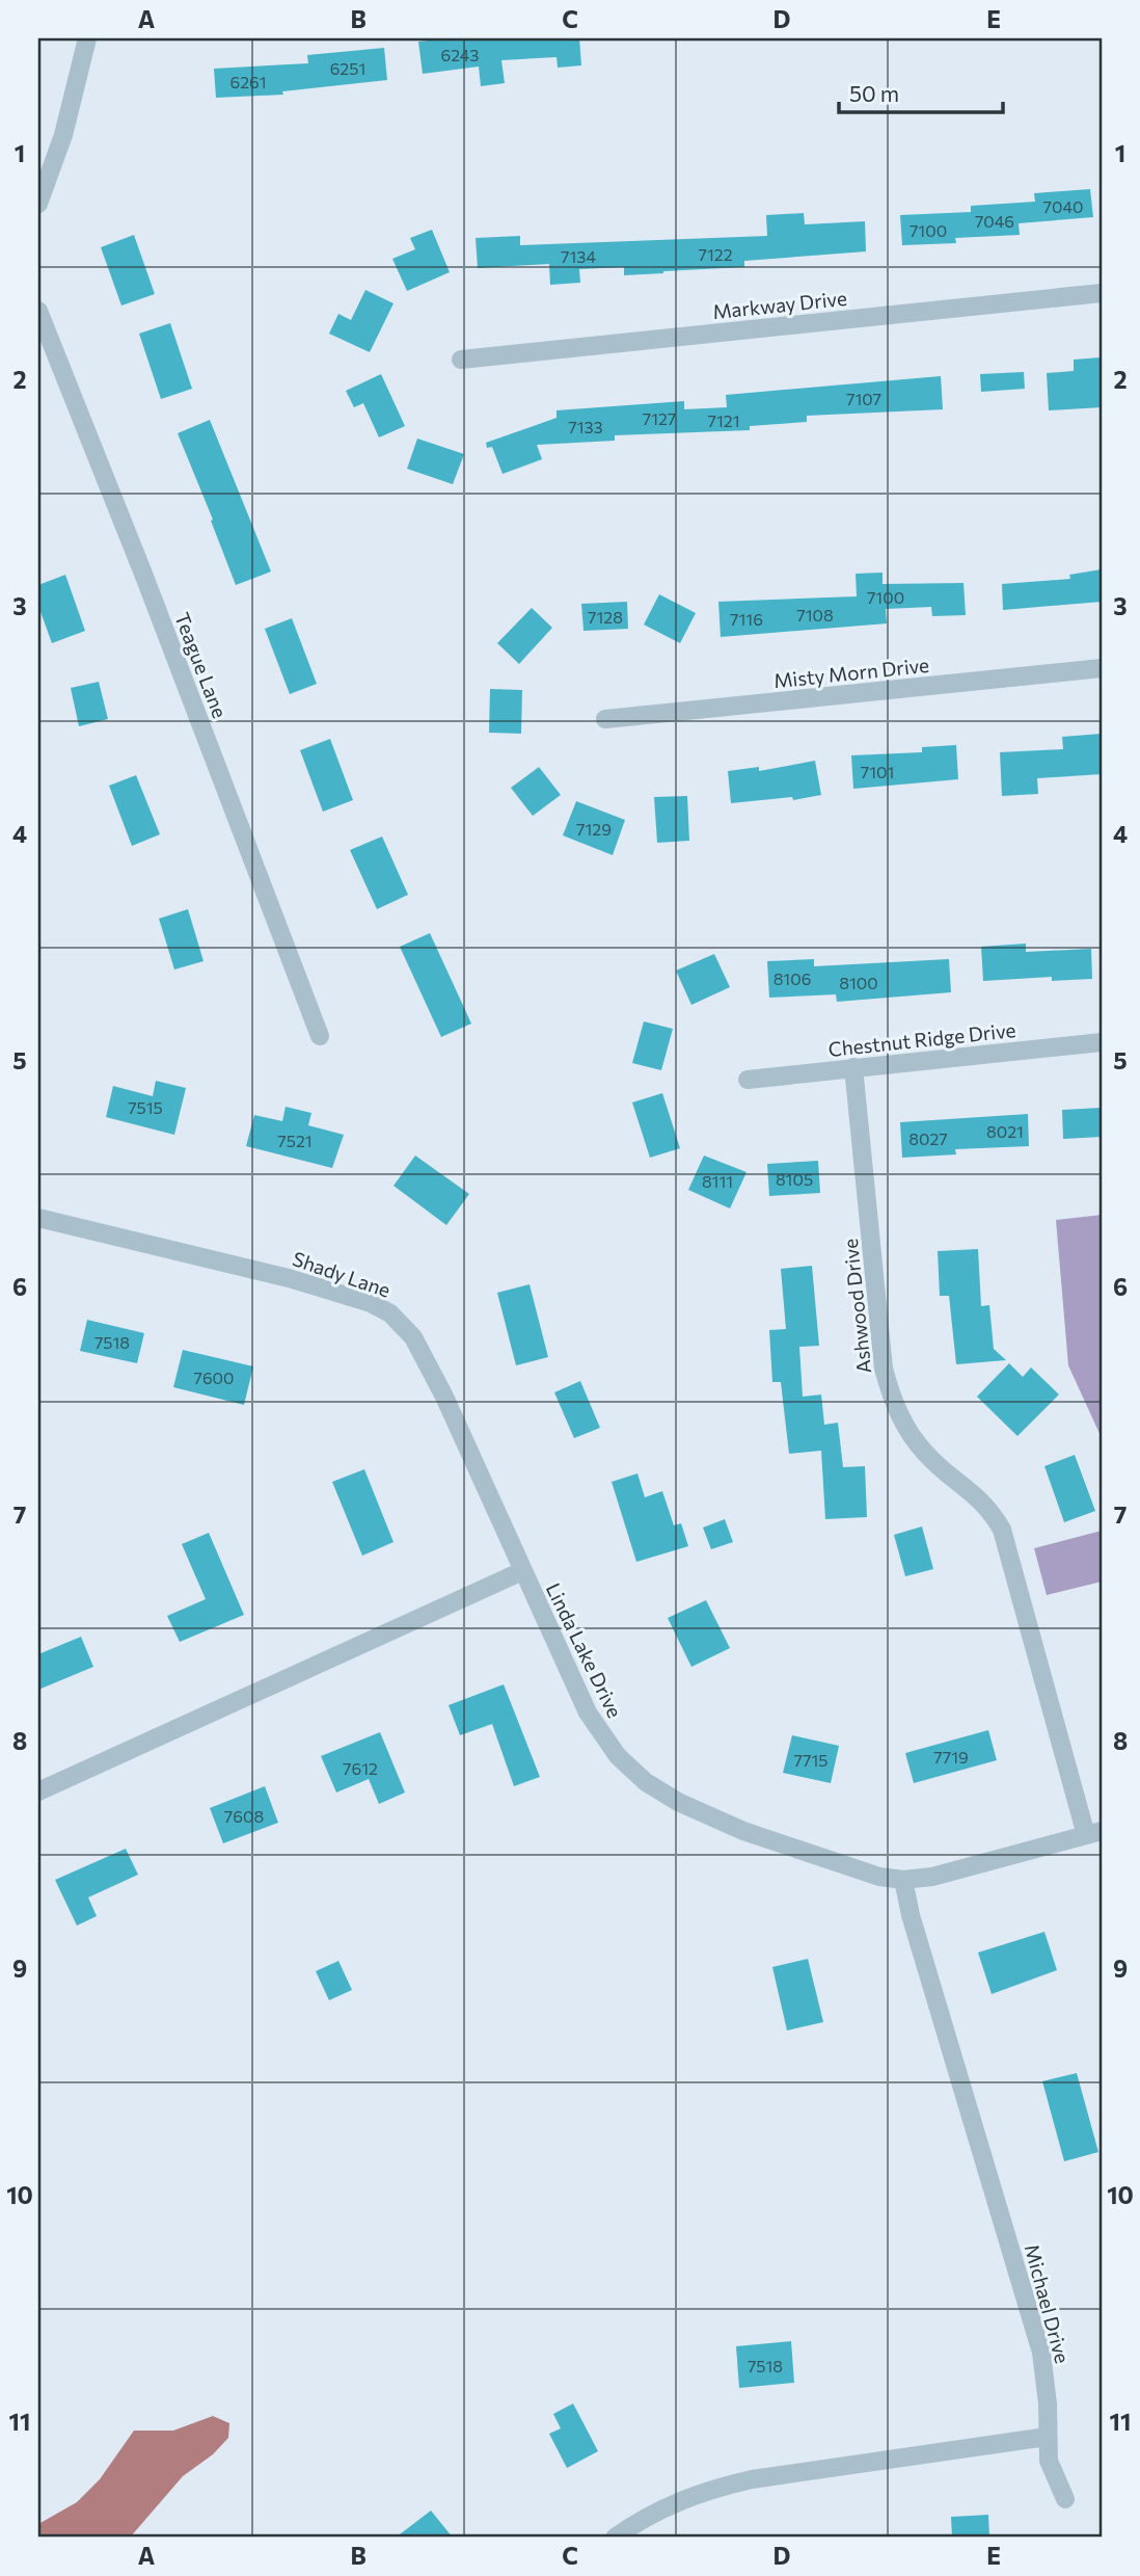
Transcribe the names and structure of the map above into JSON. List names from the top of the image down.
{
  "streets": {
    "street": [
      "Markway Drive",
      "Teague Lane",
      "Misty Morn Drive",
      "Chestnut Ridge Drive",
      "Shady Lane",
      "Ashwood Drive",
      "Linda Lake Drive",
      "Michael Drive"
    ]
  },
  "crossings": [
    ["Chestnut Ridge Drive", "Ashwood Drive"],
    ["Shady Lane", "Linda Lake Drive"],
    ["Ashwood Drive", "Linda Lake Drive"],
    ["Linda Lake Drive", "Michael Drive"]
  ],
  "house_numbers": [
    "6243",
    "6251",
    "6261",
    "7040",
    "7046",
    "7100",
    "7122",
    "7134",
    "7107",
    "7127",
    "7121",
    "7133",
    "7100",
    "7108",
    "7128",
    "7116",
    "7101",
    "7129",
    "8106",
    "8100",
    "7515",
    "8021",
    "8027",
    "7521",
    "8105",
    "8111",
    "7518",
    "7600",
    "7719",
    "7715",
    "7612",
    "7608",
    "7518"
  ],
  "scale_bar": "50 m",
  "grid": {
    "columns": [
      "A",
      "B",
      "C",
      "D",
      "E"
    ],
    "rows": [
      "1",
      "2",
      "3",
      "4",
      "5",
      "6",
      "7",
      "8",
      "9",
      "10",
      "11"
    ]
  }
}
